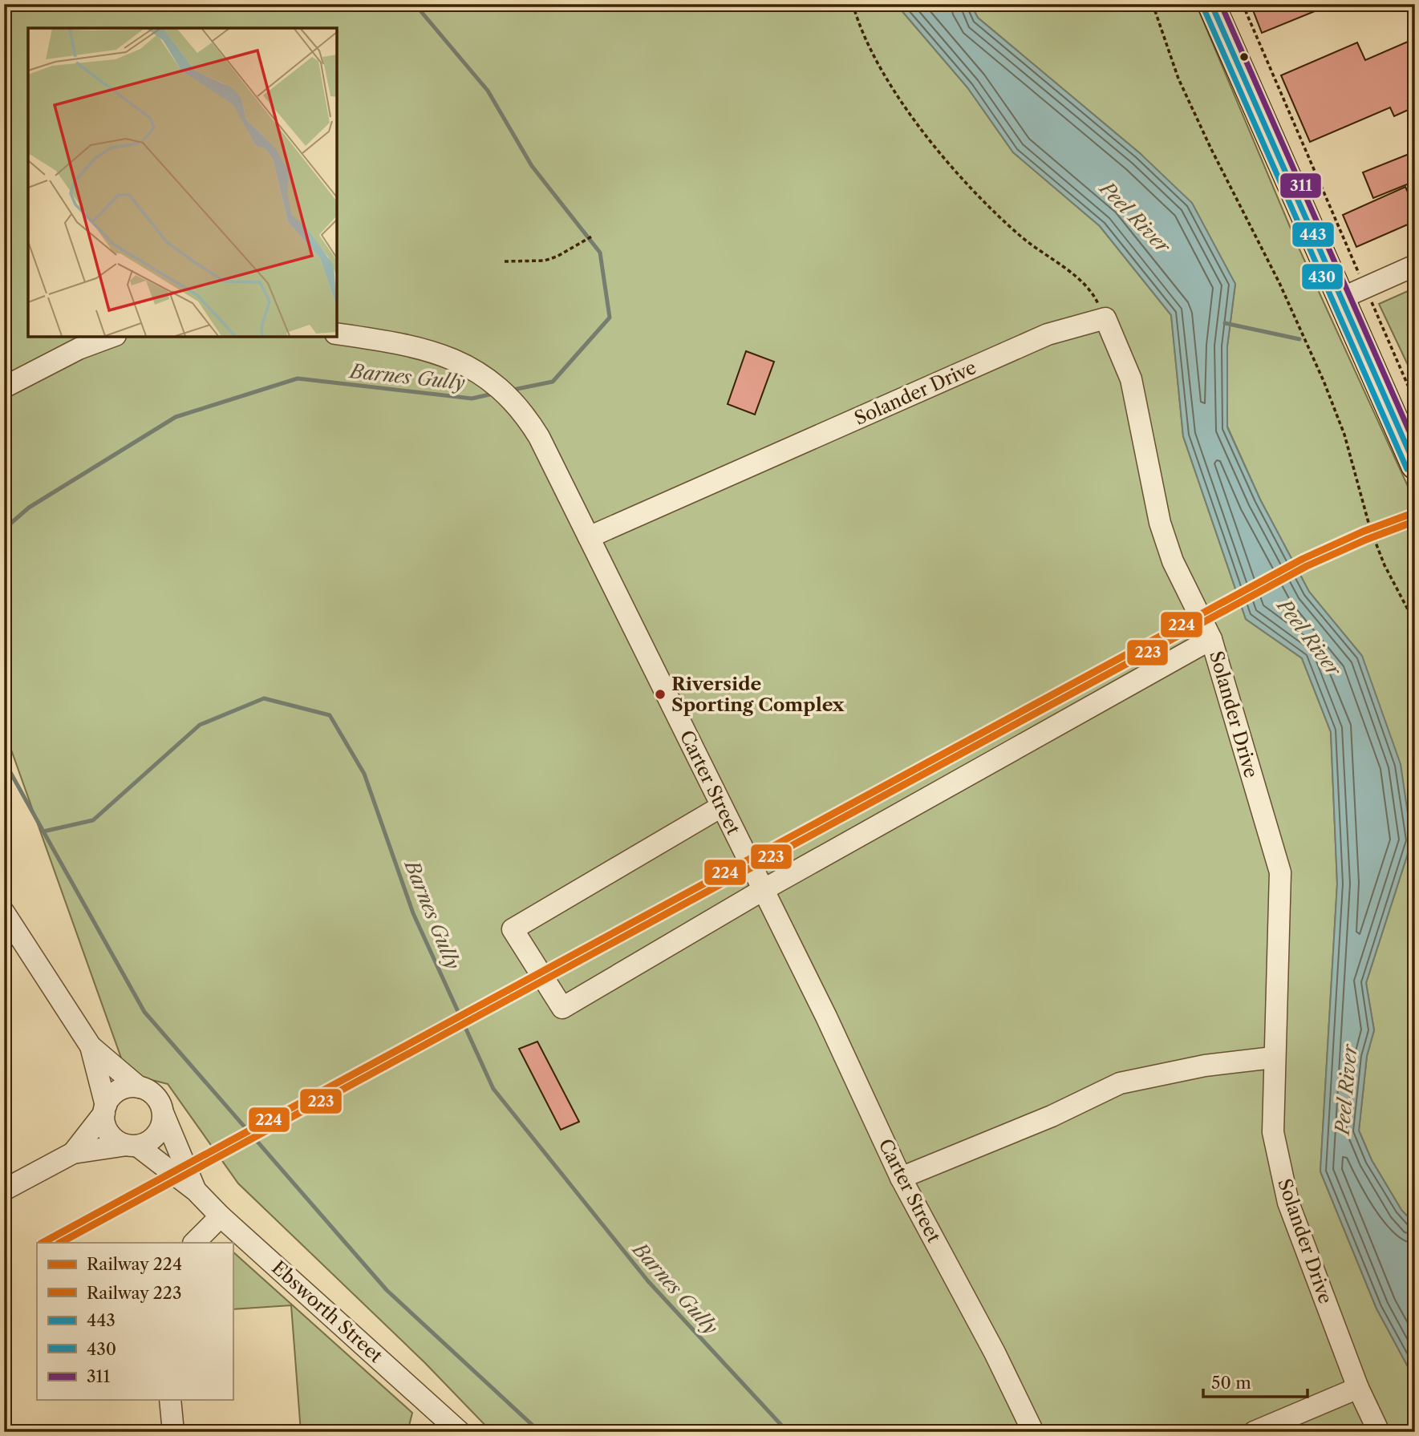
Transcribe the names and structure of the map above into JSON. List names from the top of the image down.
{
  "streets": {
    "street": ["Solander Drive", "Carter Street", "Ebsworth Street"]
  },
  "crossings": [
    ["Solander Drive", "Carter Street"]
  ],
  "water": ["Peel River", "Barnes Gully"],
  "places": ["Riverside Sporting Complex"],
  "lines": [
    "transit line 443",
    "transit line 311",
    "transit line 430",
    "rail line 224",
    "rail line 223"
  ],
  "legend": [
    "Railway 224",
    "Railway 223",
    "443",
    "430",
    "311"
  ],
  "scale_bar": "50 m"
}
